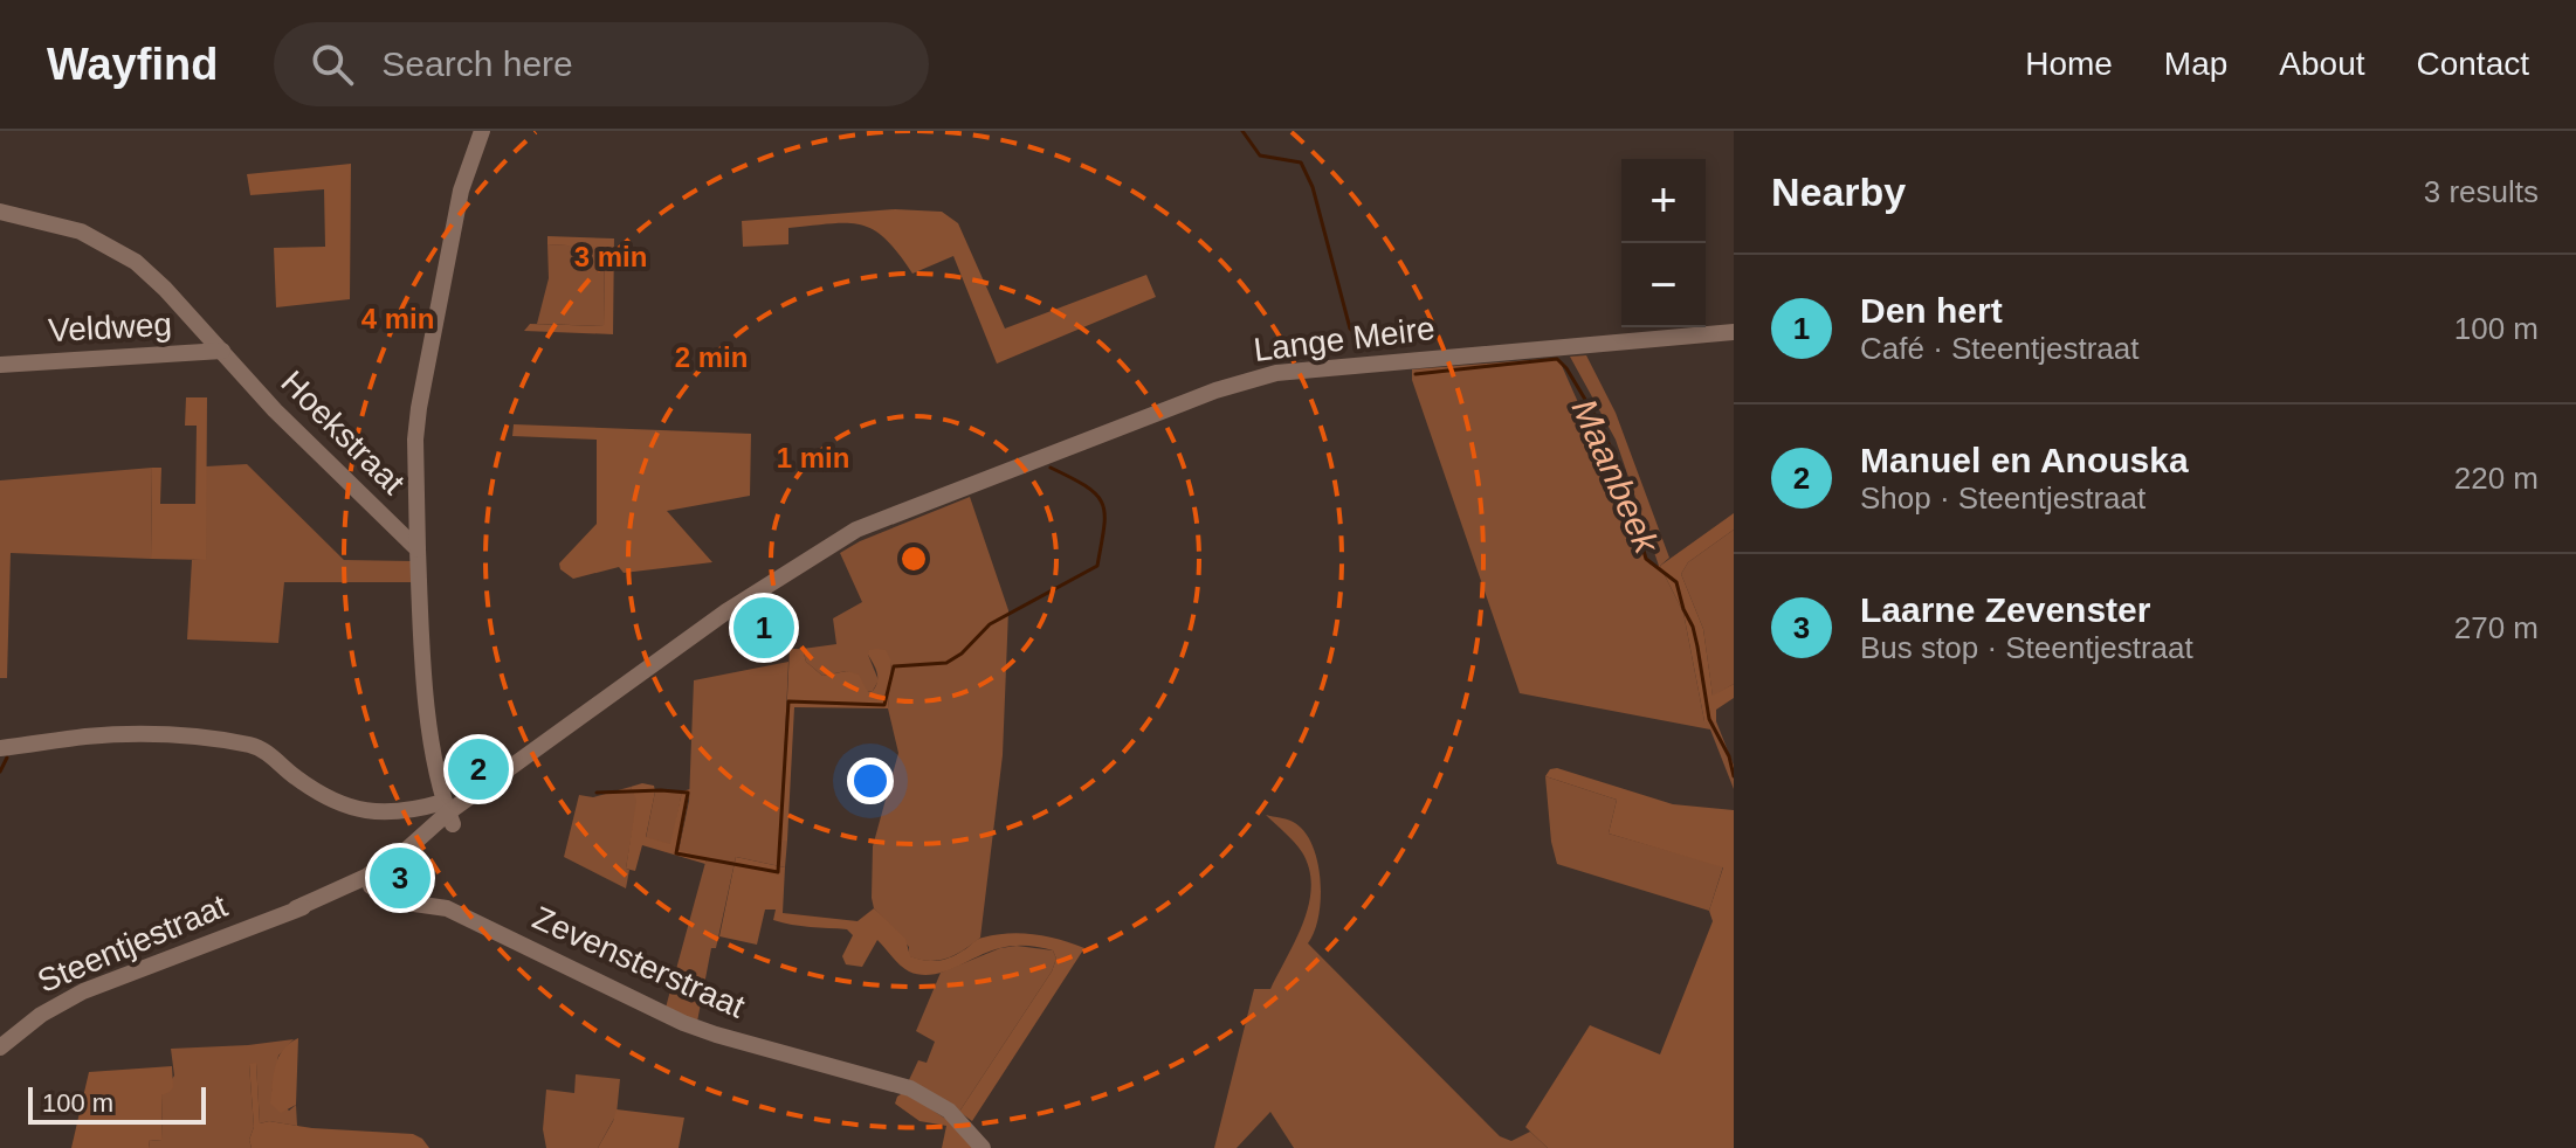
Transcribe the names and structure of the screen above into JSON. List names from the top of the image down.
{
  "streets": {
    "street": [
      "Veldweg",
      "Lange Meire",
      "Hoekstraat",
      "Steentjestraat",
      "Zevensterstraat"
    ]
  },
  "crossings": [
    ["Veldweg", "Hoekstraat"],
    ["Lange Meire", "Steentjestraat"],
    ["Steentjestraat", "Zevensterstraat"]
  ],
  "water": ["Maanbeek"],
  "scale_bar": "100 m",
  "page": {
    "header": "Wayfind",
    "search": "Search here",
    "nav": [
      "Home",
      "Map",
      "About",
      "Contact"
    ],
    "heading": ["Nearby", "3 results"],
    "map_buttons": ["+", "−"],
    "list": [
      {
        "mark": "1",
        "name": "Den hert",
        "note": "Café · Steentjestraat",
        "value": "100 m"
      },
      {
        "mark": "2",
        "name": "Manuel en Anouska",
        "note": "Shop · Steentjestraat",
        "value": "220 m"
      },
      {
        "mark": "3",
        "name": "Laarne Zevenster",
        "note": "Bus stop · Steentjestraat",
        "value": "270 m"
      }
    ],
    "pins": ["1", "2", "3"],
    "scale": "100 m"
  },
  "rings": [
    "3 min",
    "4 min",
    "2 min",
    "1 min"
  ]
}
